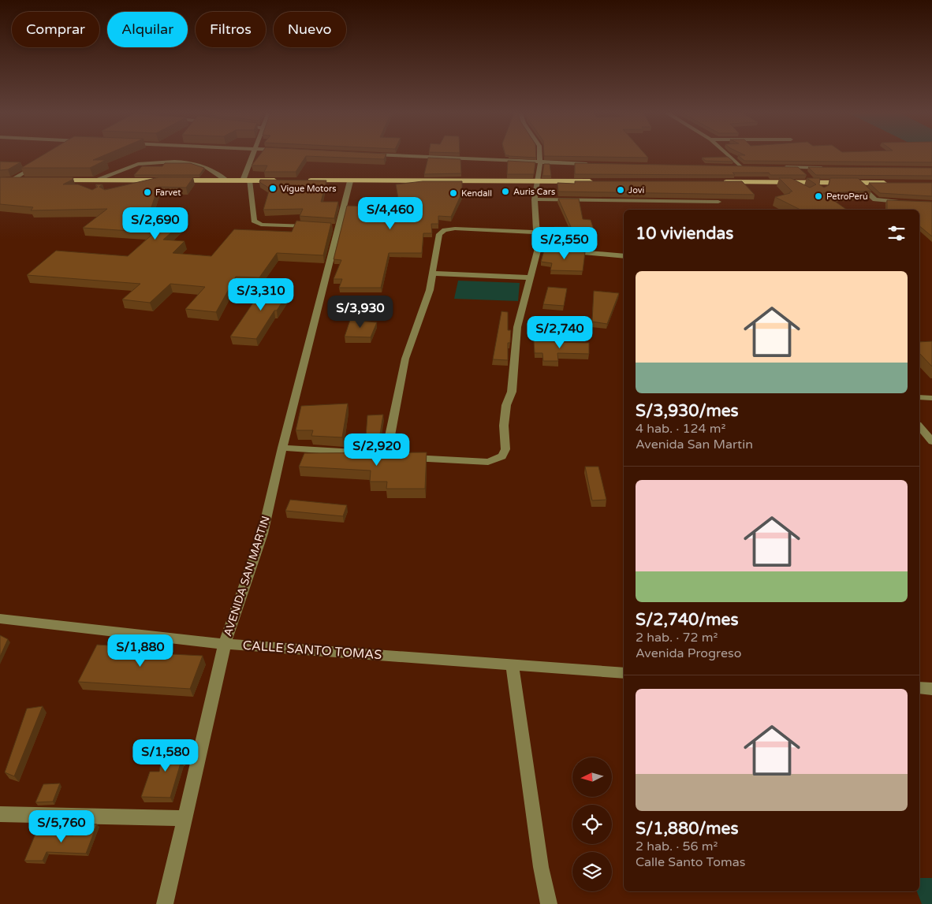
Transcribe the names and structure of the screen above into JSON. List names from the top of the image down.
{
  "streets": {
    "street": ["AVENIDA SAN MARTIN", "CALLE SANTO TOMAS"]
  },
  "crossings": [
    ["AVENIDA SAN MARTIN", "CALLE SANTO TOMAS"]
  ],
  "places": [
    "Vigue Motors",
    "Jovi",
    "Auris Cars",
    "Farvet",
    "Kendall",
    "PetroPerú"
  ],
  "north": "left",
  "page": {
    "chip": [
      "Comprar",
      "Alquilar",
      "Filtros",
      "Nuevo"
    ],
    "price": [
      "S/4,460",
      "S/2,690",
      "S/2,550",
      "S/3,310",
      "S/3,930",
      "S/2,740",
      "S/2,920",
      "S/1,880",
      "S/1,580",
      "S/5,760"
    ],
    "heading": "10 viviendas",
    "list": [
      {
        "name": "S/3,930/mes",
        "note": "4 hab. · 124 m² · Avenida San Martin"
      },
      {
        "name": "S/2,740/mes",
        "note": "2 hab. · 72 m² · Avenida Progreso"
      },
      {
        "name": "S/1,880/mes",
        "note": "2 hab. · 56 m² · Calle Santo Tomas"
      }
    ]
  }
}
